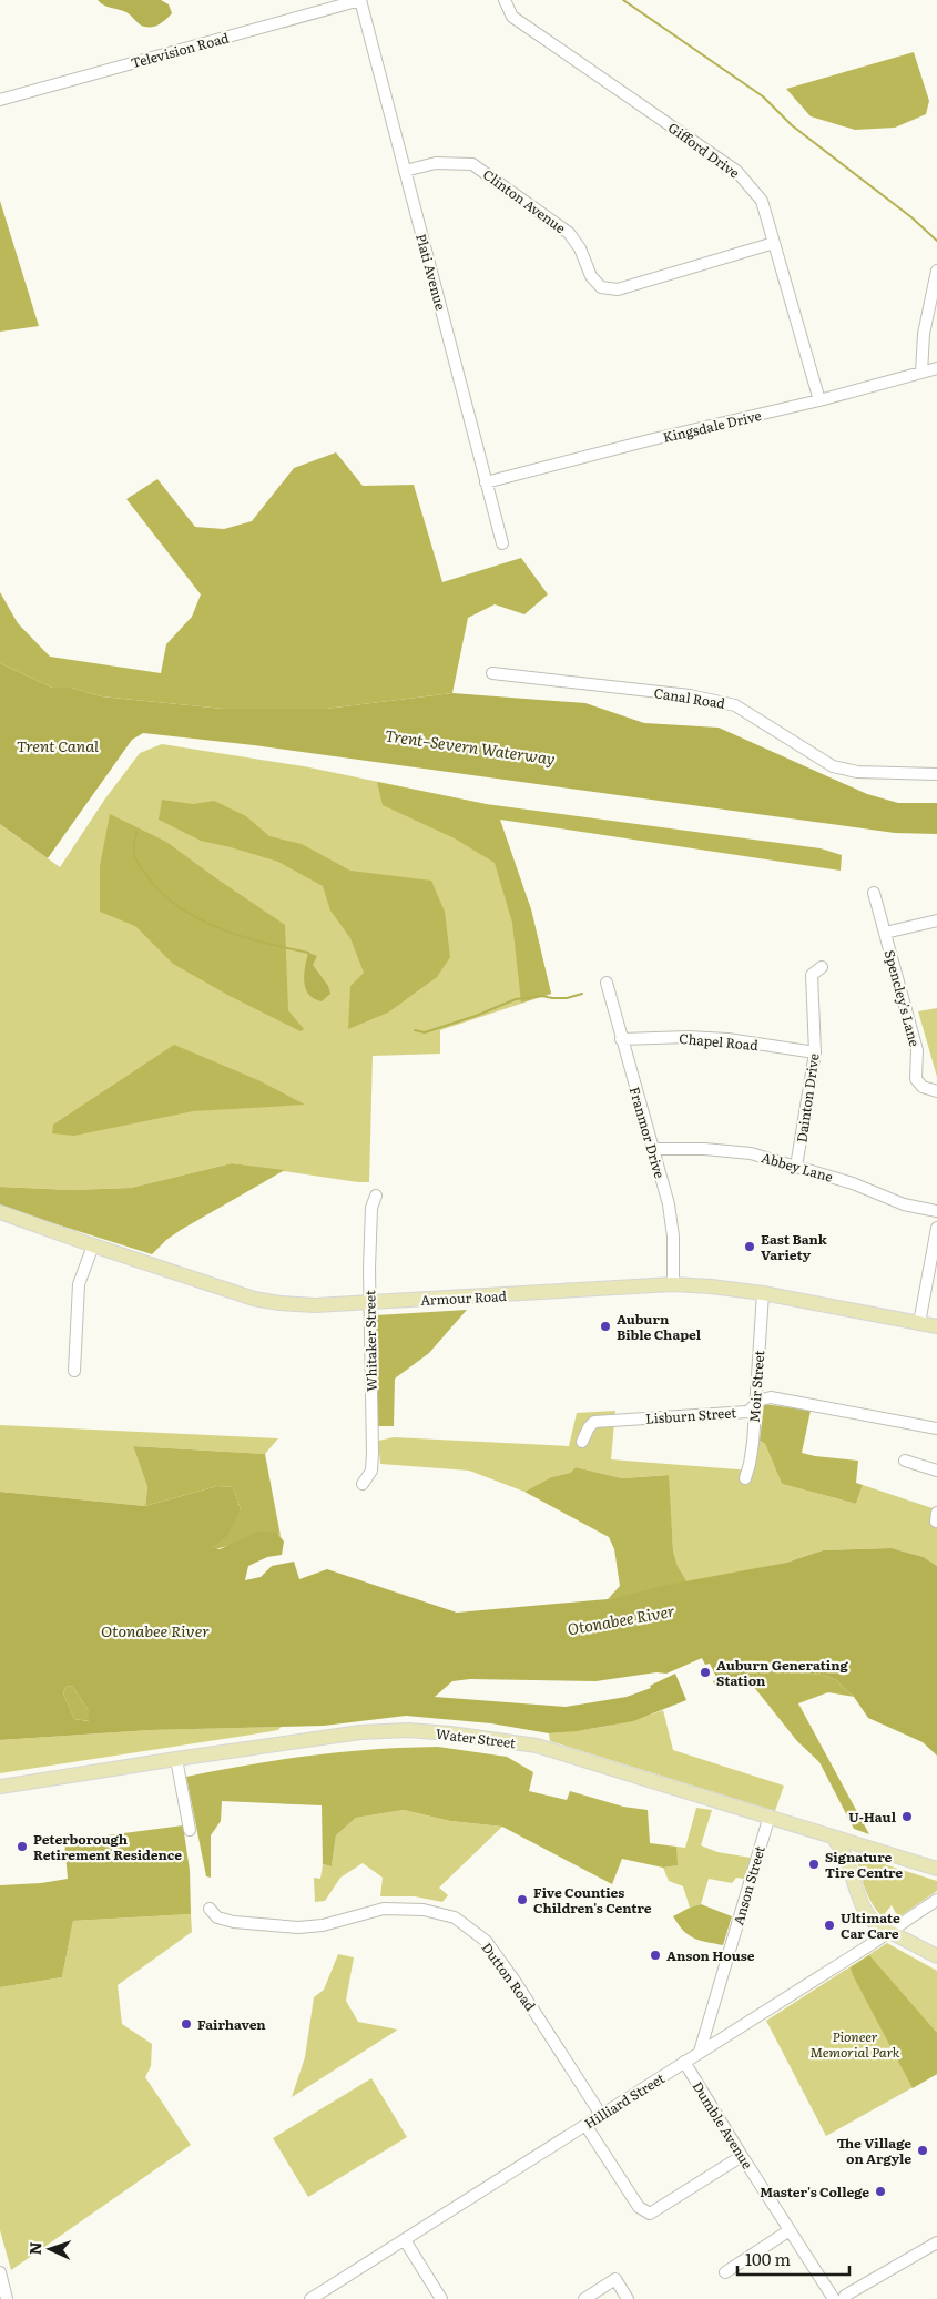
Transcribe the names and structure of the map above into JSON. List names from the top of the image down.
{
  "streets": {
    "main road": ["Armour Road", "Water Street"],
    "street": [
      "Television Road",
      "Gifford Drive",
      "Clinton Avenue",
      "Plati Avenue",
      "Kingsdale Drive",
      "Canal Road",
      "Spencley's Lane",
      "Chapel Road",
      "Dainton Drive",
      "Franmor Drive",
      "Abbey Lane",
      "Whitaker Street",
      "Moir Street",
      "Lisburn Street",
      "Anson Street",
      "Dutton Road",
      "Hilliard Street",
      "Dumble Avenue"
    ]
  },
  "crossings": [
    ["Television Road", "Plati Avenue"],
    ["Gifford Drive", "Clinton Avenue"],
    ["Gifford Drive", "Kingsdale Drive"],
    ["Clinton Avenue", "Plati Avenue"],
    ["Plati Avenue", "Kingsdale Drive"],
    ["Chapel Road", "Dainton Drive"],
    ["Chapel Road", "Franmor Drive"],
    ["Dainton Drive", "Abbey Lane"],
    ["Franmor Drive", "Abbey Lane"],
    ["Franmor Drive", "Armour Road"],
    ["Armour Road", "Whitaker Street"],
    ["Armour Road", "Moir Street"],
    ["Moir Street", "Lisburn Street"],
    ["Water Street", "Anson Street"],
    ["Anson Street", "Hilliard Street"],
    ["Dutton Road", "Hilliard Street"],
    ["Hilliard Street", "Dumble Avenue"]
  ],
  "water": ["Trent Canal", "Trent–Severn Waterway", "Otonabee River"],
  "parks": ["Pioneer Memorial Park"],
  "places": [
    "East Bank Variety",
    "Auburn Bible Chapel",
    "Auburn Generating Station",
    "U-Haul",
    "Peterborough Retirement Residence",
    "Signature Tire Centre",
    "Five Counties Children's Centre",
    "Ultimate Car Care",
    "Anson House",
    "Fairhaven",
    "The Village on Argyle",
    "Master's College"
  ],
  "scale_bar": "100 m",
  "north": "left"
}
